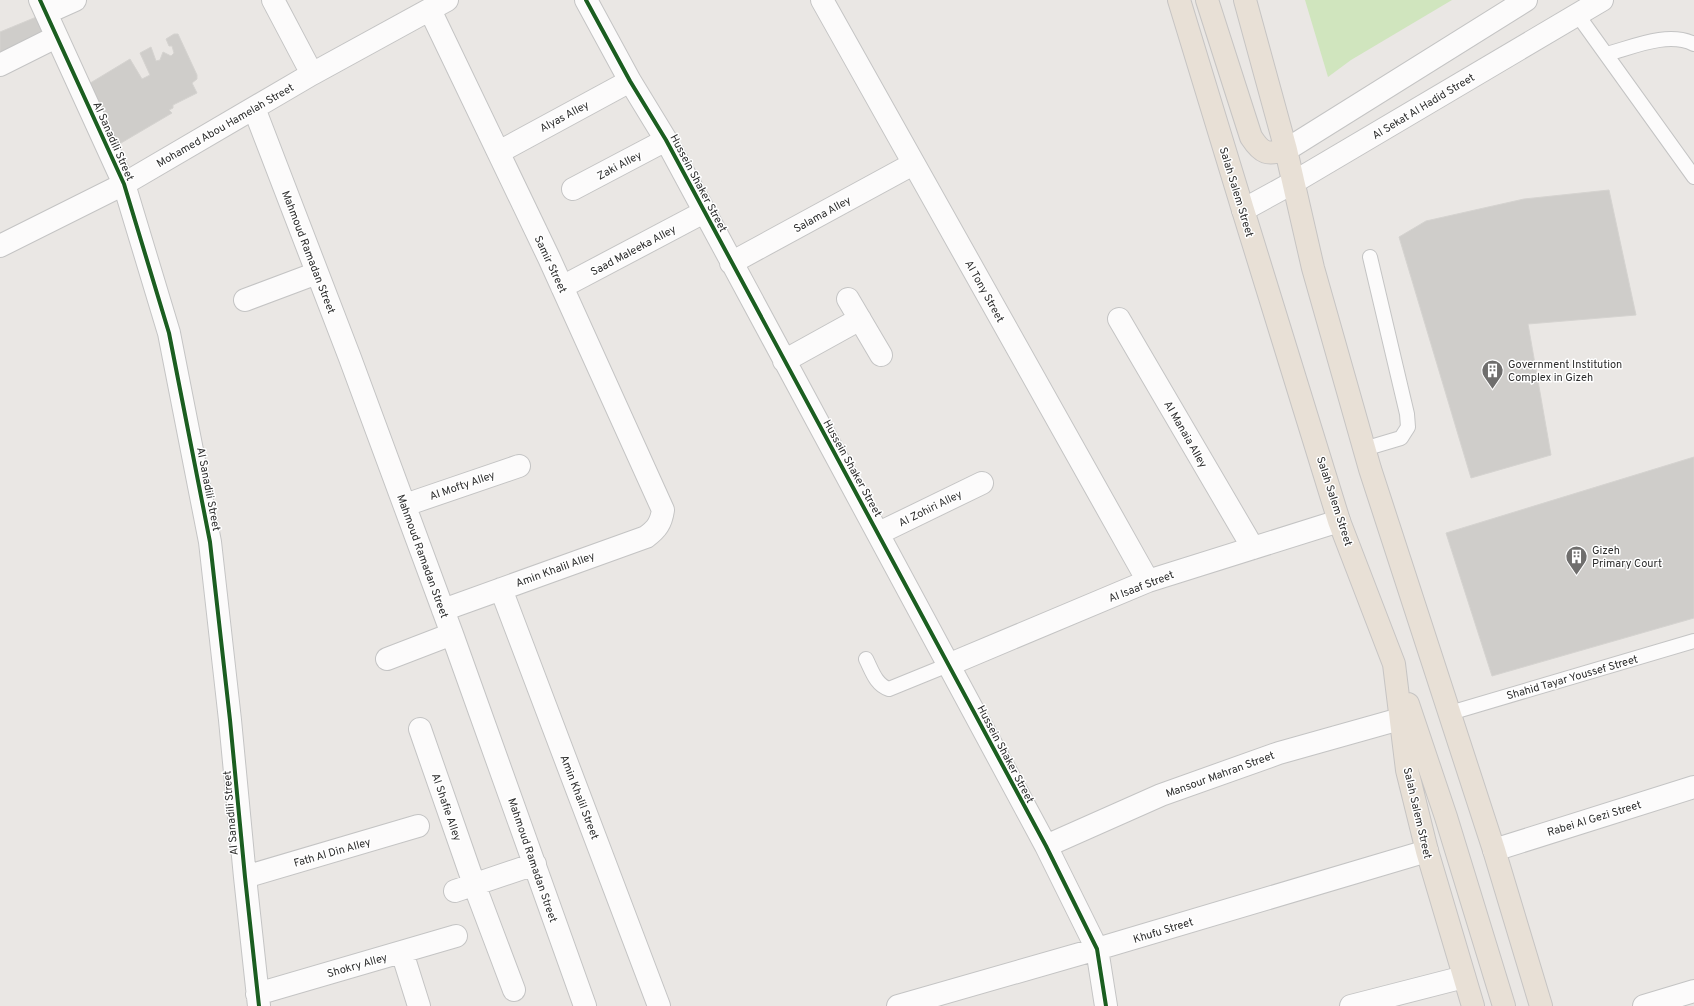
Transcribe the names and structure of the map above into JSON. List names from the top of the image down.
{
  "streets": {
    "highway": ["Salah Salem Street"],
    "street": [
      "Al Sekat Al Hadid Street",
      "Alyas Alley",
      "Mohamed Abou Hamelah Street",
      "Al Sanadili Street",
      "Zaki Alley",
      "Hussein Shaker Street",
      "Salama Alley",
      "Saad Maleeka Alley",
      "Mahmoud Ramadan Street",
      "Samir Street",
      "Al Tony Street",
      "Al Manaia Alley",
      "Al Mofty Alley",
      "Al Zohiri Alley",
      "Amin Khalil Alley",
      "Al Isaaf Street",
      "Mansour Mahran Street",
      "Amin Khalil Street",
      "Al Shafie Alley",
      "Rabei Al Gezi Street",
      "Fath Al Din Alley",
      "Khufu Street",
      "Shokry Alley"
    ],
    "lane": ["Shahid Tayar Youssef Street"]
  },
  "crossings": [
    ["Al Sekat Al Hadid Street", "Salah Salem Street"],
    ["Alyas Alley", "Hussein Shaker Street"],
    ["Alyas Alley", "Samir Street"],
    ["Mohamed Abou Hamelah Street", "Al Sanadili Street"],
    ["Mohamed Abou Hamelah Street", "Mahmoud Ramadan Street"],
    ["Mohamed Abou Hamelah Street", "Samir Street"],
    ["Al Sanadili Street", "Fath Al Din Alley"],
    ["Al Sanadili Street", "Shokry Alley"],
    ["Zaki Alley", "Hussein Shaker Street"],
    ["Hussein Shaker Street", "Salama Alley"],
    ["Hussein Shaker Street", "Saad Maleeka Alley"],
    ["Hussein Shaker Street", "Al Zohiri Alley"],
    ["Hussein Shaker Street", "Al Isaaf Street"],
    ["Hussein Shaker Street", "Mansour Mahran Street"],
    ["Hussein Shaker Street", "Khufu Street"],
    ["Salah Salem Street", "Al Isaaf Street"],
    ["Salah Salem Street", "Mansour Mahran Street"],
    ["Salah Salem Street", "Khufu Street"],
    ["Salama Alley", "Al Tony Street"],
    ["Saad Maleeka Alley", "Samir Street"],
    ["Mahmoud Ramadan Street", "Al Mofty Alley"],
    ["Mahmoud Ramadan Street", "Amin Khalil Alley"],
    ["Samir Street", "Amin Khalil Alley"],
    ["Al Tony Street", "Al Isaaf Street"],
    ["Al Manaia Alley", "Al Isaaf Street"],
    ["Amin Khalil Alley", "Amin Khalil Street"]
  ],
  "places": {
    "building": ["Government Institution Complex in Gizeh", "Gizeh Primary Court"]
  }
}
